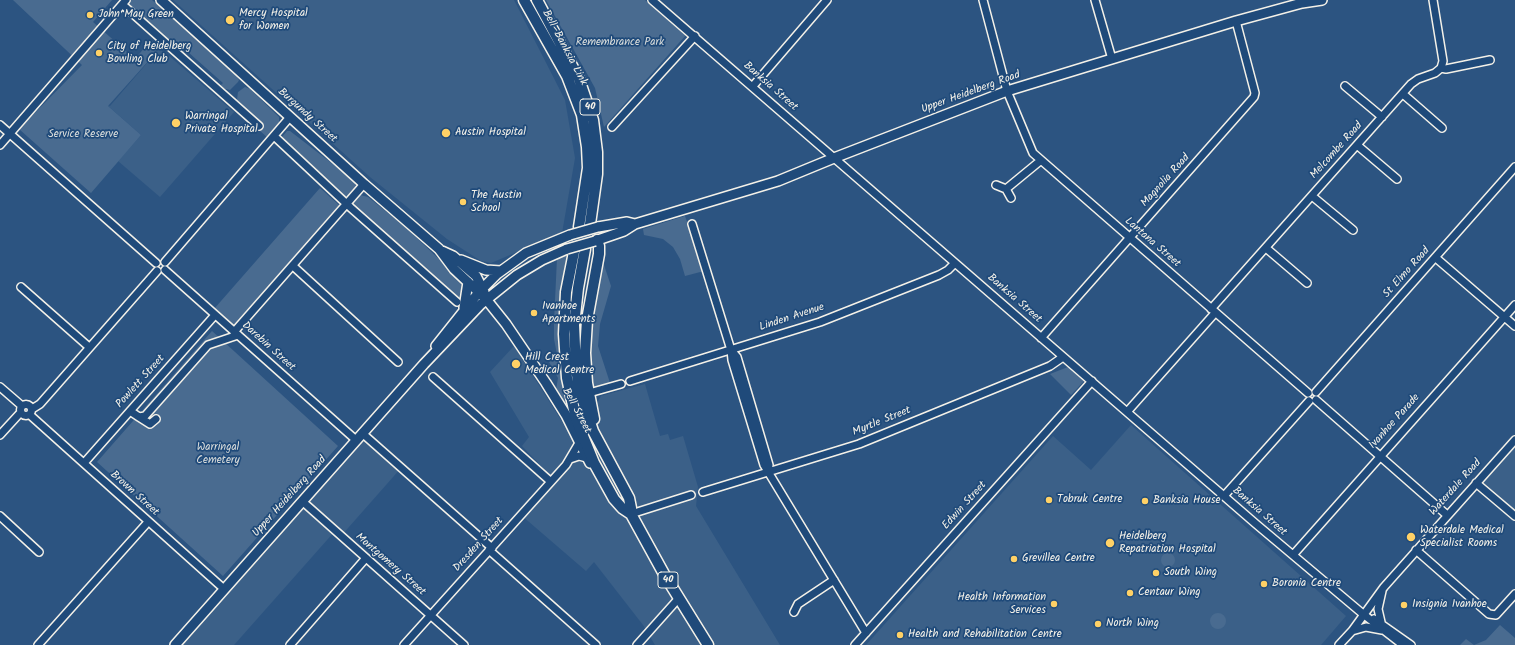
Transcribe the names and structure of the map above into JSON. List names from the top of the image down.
{
  "streets": {
    "highway": ["Bell–Banksia Link", "40", "Bell Street"],
    "main road": ["Upper Heidelberg Road", "Burgundy Street"],
    "street": [
      "Banksia Street",
      "Melcombe Road",
      "Magnolia Road",
      "Lantana Street",
      "St Elmo Road",
      "Linden Avenue",
      "Darebin Street",
      "Powlett Street",
      "Myrtle Street",
      "Ivanhoe Parade",
      "Waterdale Road",
      "Brown Street",
      "Edwin Street",
      "Dresden Street",
      "Montgomery Street"
    ]
  },
  "crossings": [
    ["Bell–Banksia Link", "Upper Heidelberg Road"],
    ["Banksia Street", "Upper Heidelberg Road"],
    ["Banksia Street", "Melcombe Road"],
    ["Banksia Street", "Magnolia Road"],
    ["Banksia Street", "St Elmo Road"],
    ["Banksia Street", "Linden Avenue"],
    ["Banksia Street", "Myrtle Street"],
    ["Banksia Street", "Ivanhoe Parade"],
    ["Banksia Street", "Waterdale Road"],
    ["Banksia Street", "Edwin Street"],
    ["Upper Heidelberg Road", "40"],
    ["Upper Heidelberg Road", "Burgundy Street"],
    ["Upper Heidelberg Road", "Magnolia Road"],
    ["Upper Heidelberg Road", "Lantana Street"],
    ["Upper Heidelberg Road", "Darebin Street"],
    ["Upper Heidelberg Road", "Bell Street"],
    ["Upper Heidelberg Road", "Brown Street"],
    ["Upper Heidelberg Road", "Montgomery Street"],
    ["40", "Bell Street"],
    ["Burgundy Street", "Bell Street"],
    ["Melcombe Road", "Lantana Street"],
    ["Magnolia Road", "Lantana Street"],
    ["Lantana Street", "St Elmo Road"],
    ["Lantana Street", "Ivanhoe Parade"],
    ["Lantana Street", "Waterdale Road"],
    ["Darebin Street", "Powlett Street"],
    ["Darebin Street", "Dresden Street"],
    ["Powlett Street", "Brown Street"],
    ["Bell Street", "Dresden Street"],
    ["Dresden Street", "Montgomery Street"]
  ],
  "parks": ["Remembrance Park", "Service Reserve", "Warringal Cemetery"],
  "places": [
    "John May Green",
    "Mercy Hospital for Women",
    "City of Heidelberg Bowling Club",
    "Warringal Private Hospital",
    "Austin Hospital",
    "The Austin School",
    "Ivanhoe Apartments",
    "Hill Crest Medical Centre",
    "Tobruk Centre",
    "Banksia House",
    "Waterdale Medical Specialist Rooms",
    "Heidelberg Repatriation Hospital",
    "Grevillea Centre",
    "South Wing",
    "Boronia Centre",
    "Centaur Wing",
    "Health Information Services",
    "Insignia Ivanhoe",
    "North Wing",
    "Health and Rehabilitation Centre"
  ]
}
